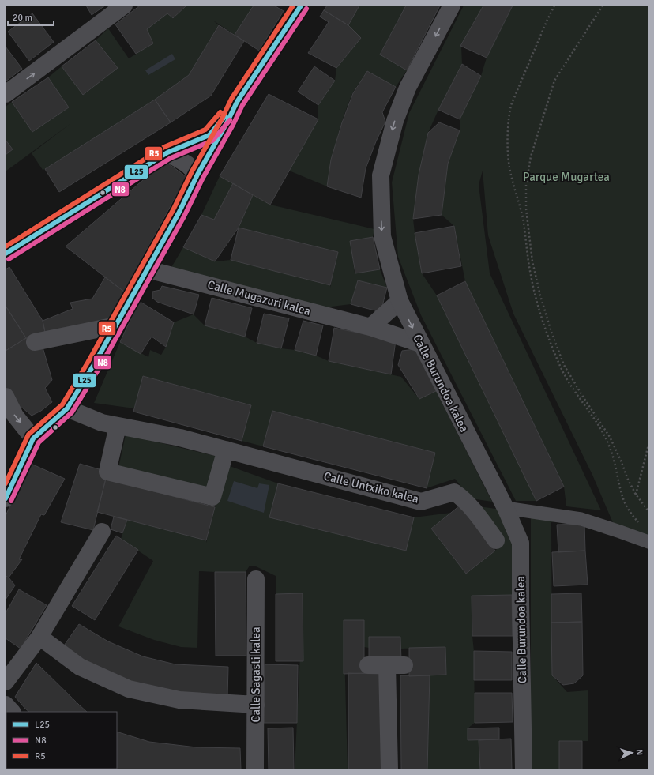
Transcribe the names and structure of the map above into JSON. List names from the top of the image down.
{
  "streets": {
    "street": [
      "Calle Mugazuri kalea",
      "Calle Burundoa kalea",
      "Calle Untxiko kalea",
      "Calle Sagasti kalea"
    ]
  },
  "crossings": [
    ["Calle Mugazuri kalea", "Calle Burundoa kalea"]
  ],
  "one_way": ["Calle Burundoa kalea"],
  "parks": ["Parque Mugartea"],
  "lines": ["transit line L25", "transit line R5", "transit line N8"],
  "legend": ["L25", "N8", "R5"],
  "scale_bar": "20 m",
  "north": "right"
}
